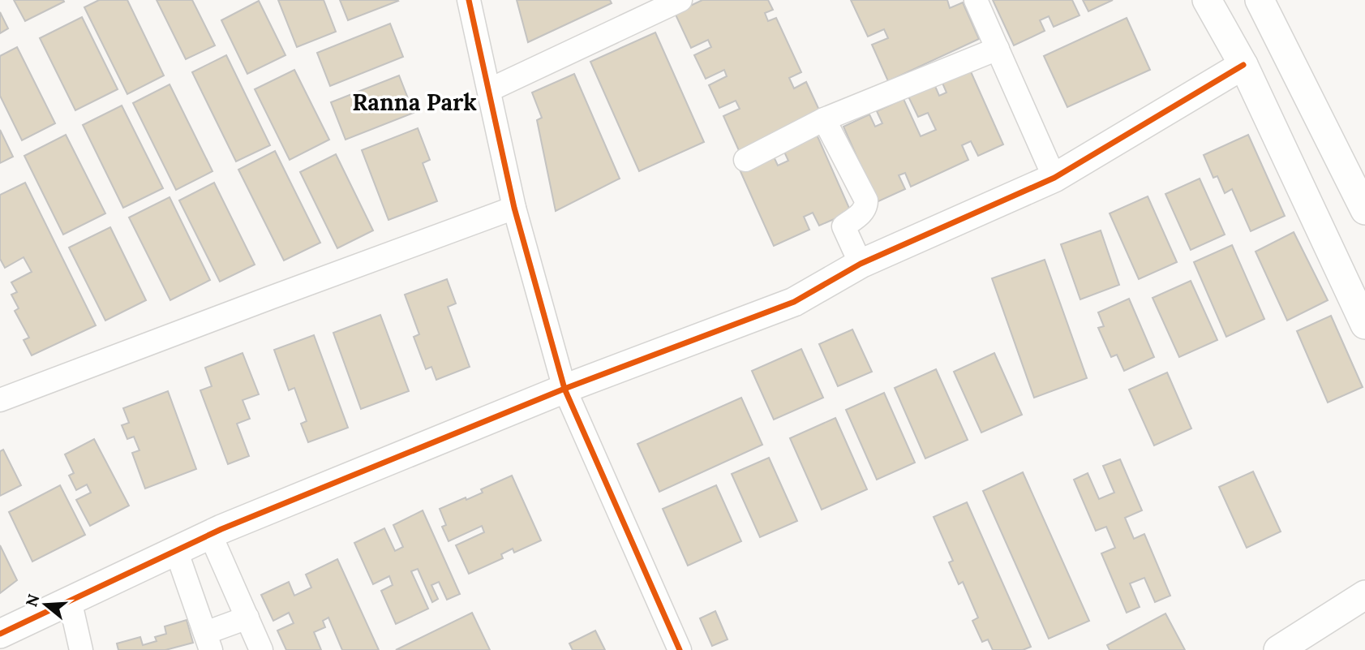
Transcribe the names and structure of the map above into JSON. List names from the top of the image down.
{
  "districts": ["Ranna Park"],
  "north": "left"
}
